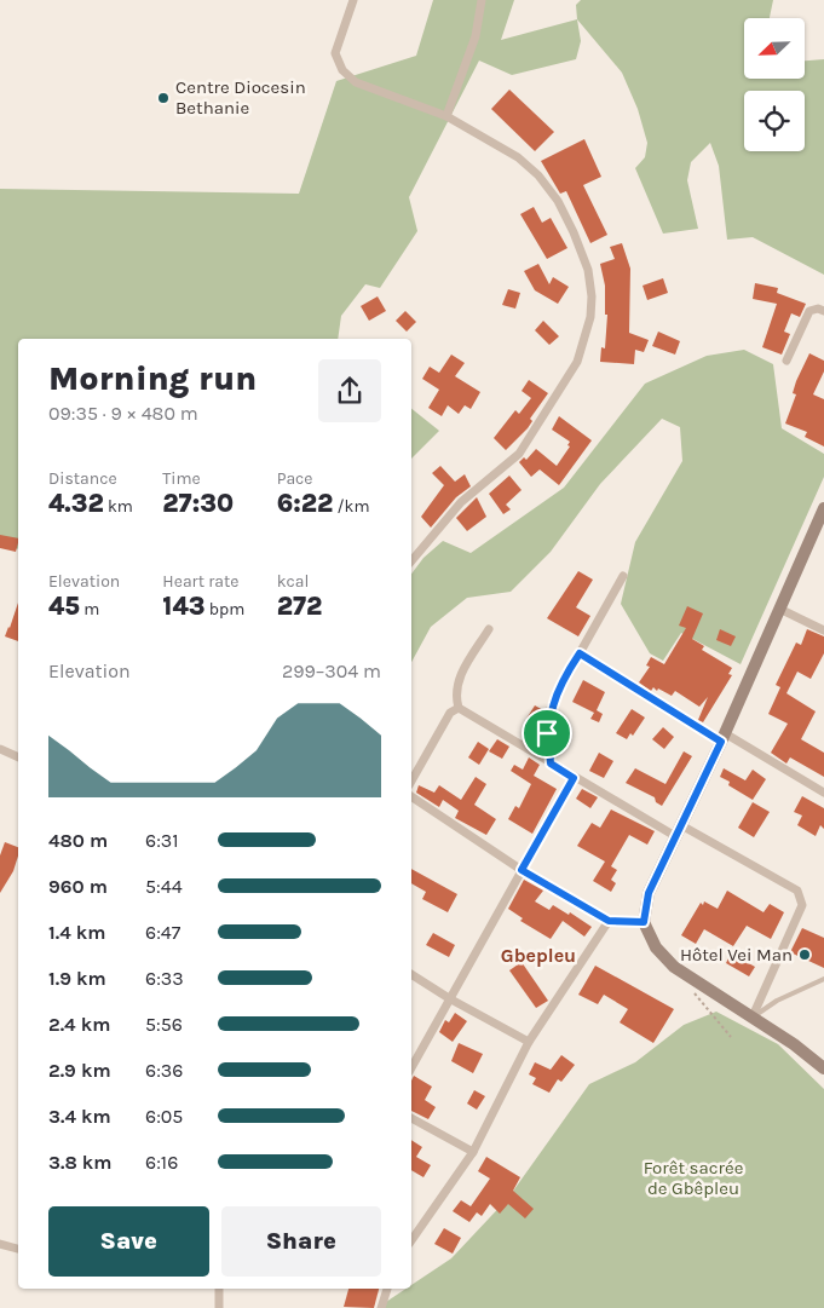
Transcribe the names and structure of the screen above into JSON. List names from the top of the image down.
{
  "districts": ["Gbepleu"],
  "parks": ["Forêt sacrée de Gbêpleu"],
  "places": ["Centre Diocesin Bethanie", "Hôtel Vei Man"],
  "north": "bottom left",
  "page": {
    "heading": ["Morning run", "09:35 · 9 × 480 m"],
    "stats": [
      ["Distance", "4.32 km"],
      ["Time", "27:30"],
      ["Pace", "6:22 /km"],
      ["Elevation", "45 m"],
      ["Heart rate", "143 bpm"],
      ["kcal", "272"]
    ],
    "chart": ["Elevation", "299–304 m"],
    "list": [
      {
        "name": "480 m",
        "note": "6:31"
      },
      {
        "name": "960 m",
        "note": "5:44"
      },
      {
        "name": "1.4 km",
        "note": "6:47"
      },
      {
        "name": "1.9 km",
        "note": "6:33"
      },
      {
        "name": "2.4 km",
        "note": "5:56"
      },
      {
        "name": "2.9 km",
        "note": "6:36"
      },
      {
        "name": "3.4 km",
        "note": "6:05"
      },
      {
        "name": "3.8 km",
        "note": "6:16"
      }
    ],
    "buttons": ["Save", "Share"]
  }
}
